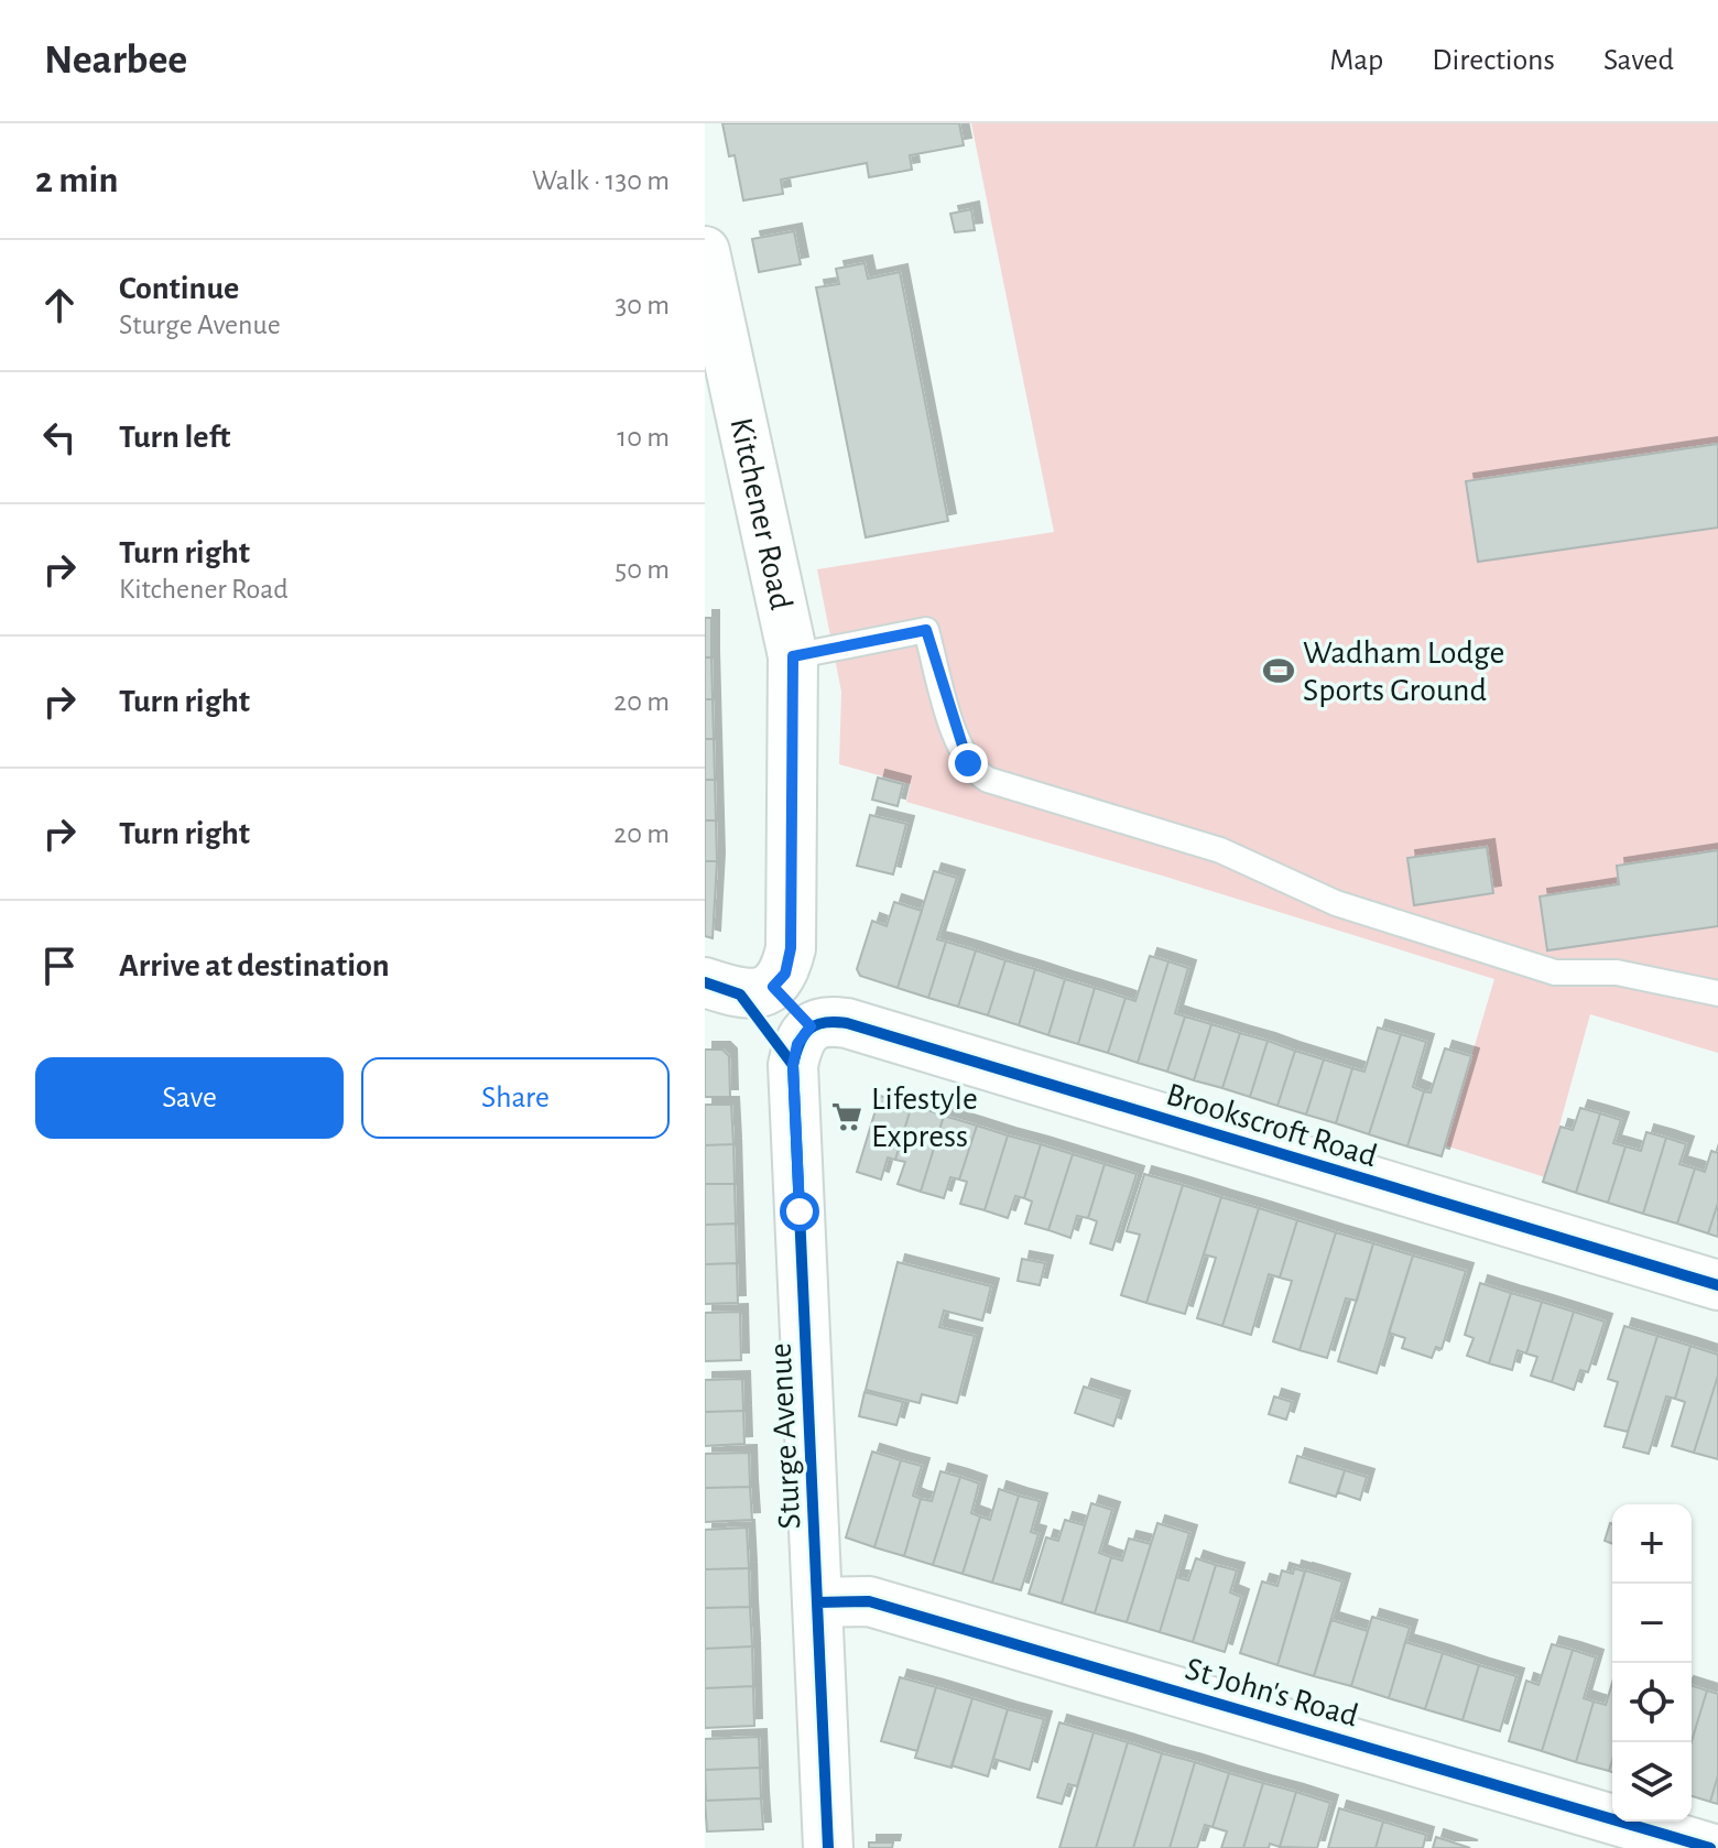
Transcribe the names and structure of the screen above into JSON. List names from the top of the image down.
{
  "streets": {
    "street": [
      "Kitchener Road",
      "Brookscroft Road",
      "Sturge Avenue",
      "St John's Road"
    ]
  },
  "crossings": [
    ["Brookscroft Road", "Sturge Avenue"],
    ["Sturge Avenue", "St John's Road"]
  ],
  "places": {
    "sports": ["Wadham Lodge Sports Ground"],
    "supermarket": ["Lifestyle Express"]
  },
  "page": {
    "header": "Nearbee",
    "nav": ["Map", "Directions", "Saved"],
    "heading": ["2 min", "Walk · 130 m"],
    "list": [
      ["Continue", "Sturge Avenue", "30 m"],
      ["Turn left", "10 m"],
      ["Turn right", "Kitchener Road", "50 m"],
      ["Turn right", "20 m"],
      ["Turn right", "20 m"],
      "Arrive at destination"
    ],
    "buttons": ["Save", "Share"],
    "map_buttons": ["+", "−"]
  }
}
